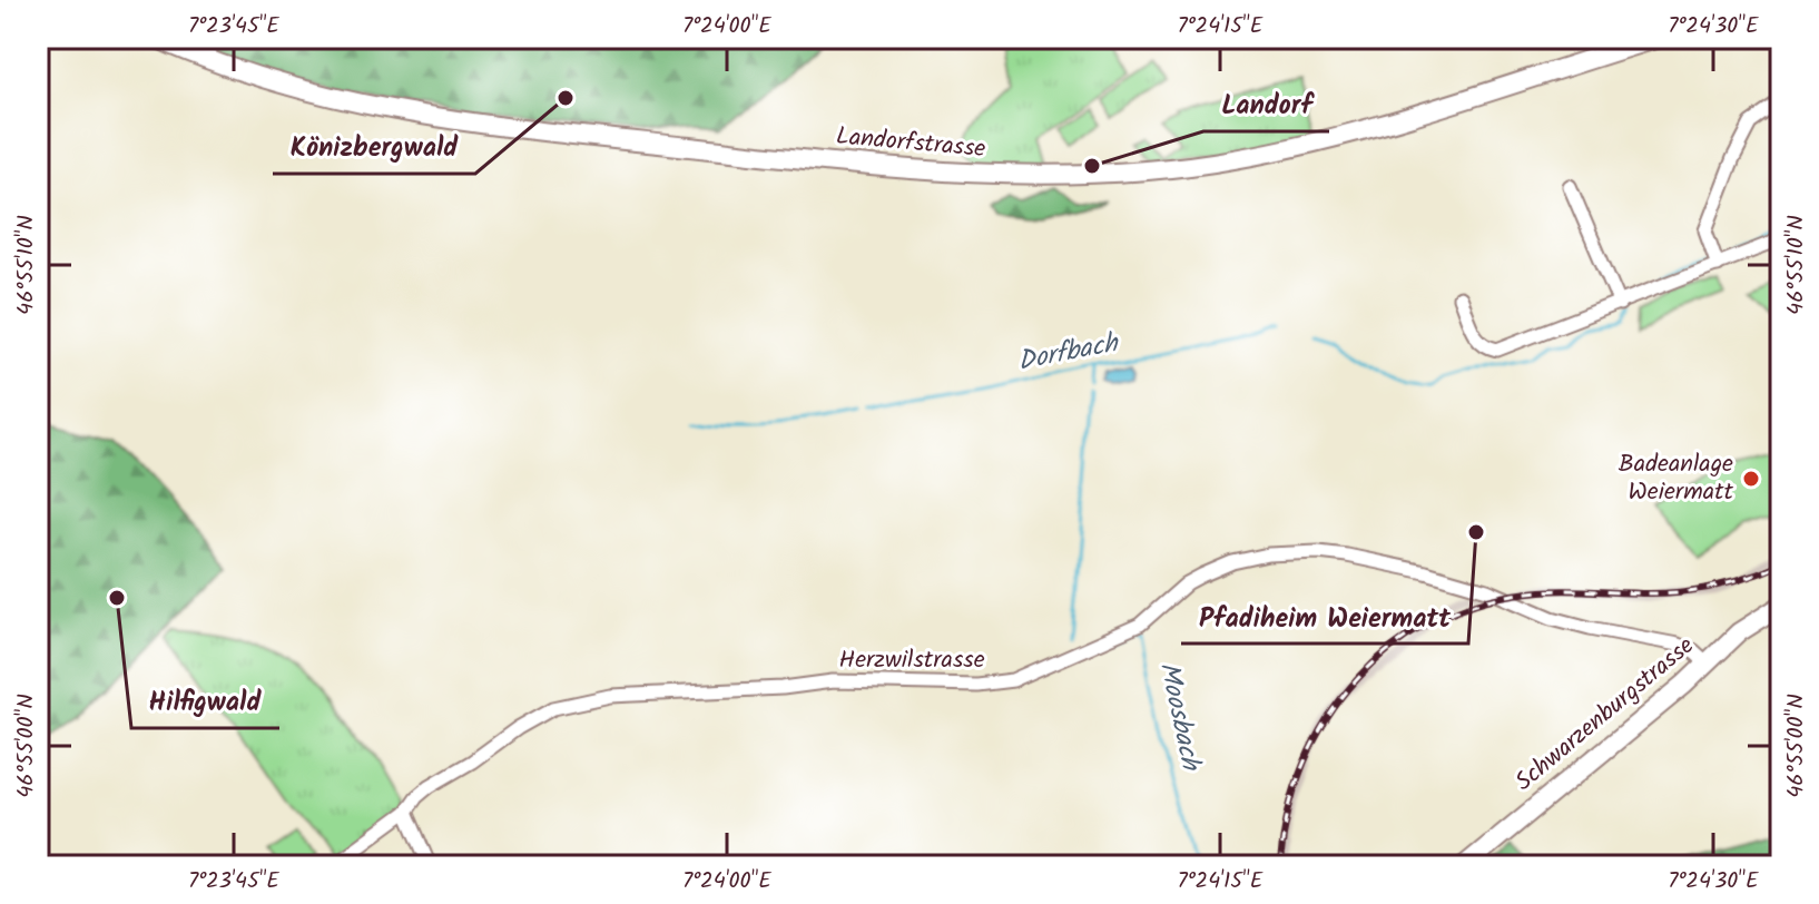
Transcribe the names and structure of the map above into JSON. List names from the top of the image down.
{
  "streets": {
    "street": ["Landorfstrasse", "Herzwilstrasse", "Schwarzenburgstrasse"]
  },
  "crossings": [
    ["Herzwilstrasse", "Schwarzenburgstrasse"]
  ],
  "water": ["Dorfbach", "Moosbach"],
  "places": [
    "Könizbergwald",
    "Landorf",
    "Badeanlage Weiermatt",
    "Pfadiheim Weiermatt",
    "Hilfigwald"
  ],
  "coordinates": [
    "7°23'45\"E",
    "7°24'00\"E",
    "7°24'15\"E",
    "7°24'30\"E",
    "46°55'10\"N",
    "46°55'00\"N"
  ]
}
